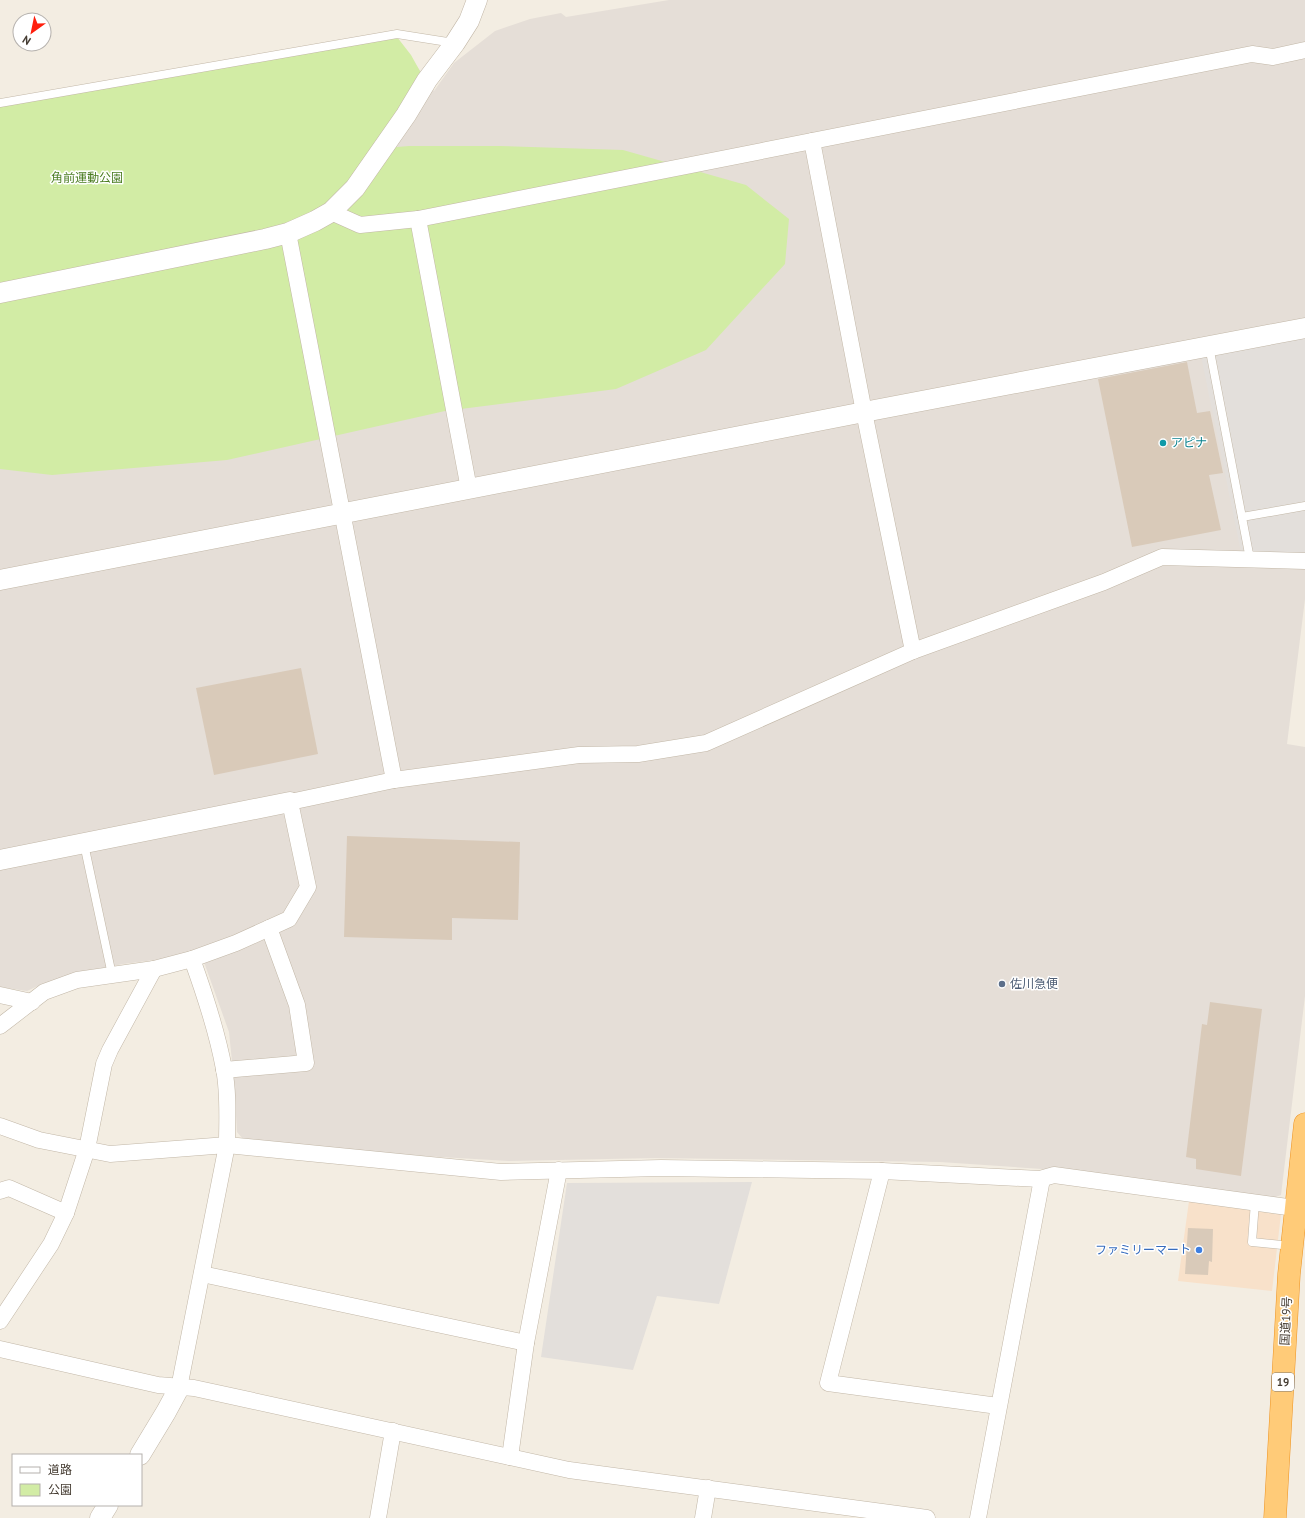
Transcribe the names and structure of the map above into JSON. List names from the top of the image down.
{
  "streets": {
    "highway": ["国道19号", "19"]
  },
  "parks": ["角前運動公園"],
  "places": ["アピナ", "佐川急便", "ファミリーマート"],
  "legend": ["道路", "公園"],
  "north": "bottom left"
}
